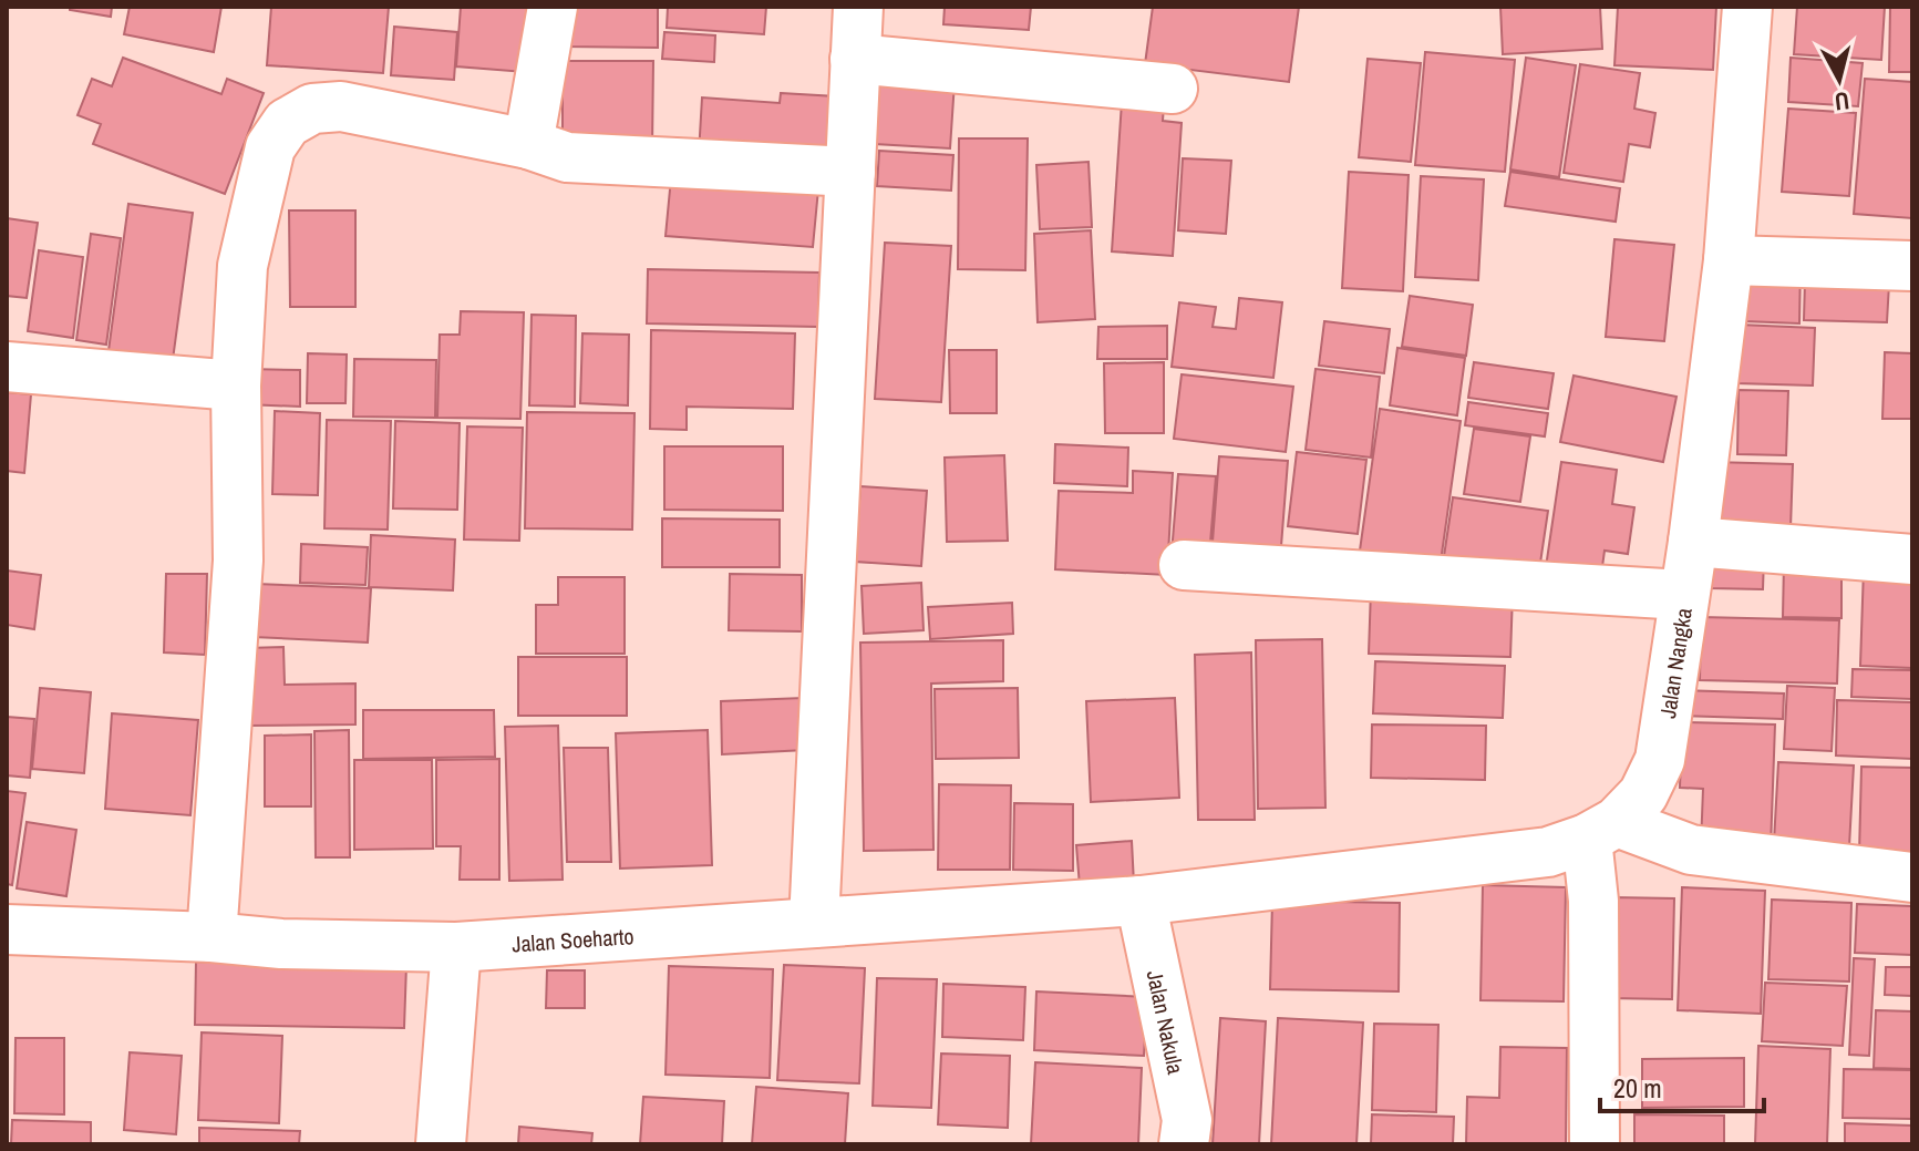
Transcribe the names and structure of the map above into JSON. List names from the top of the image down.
{
  "streets": {
    "street": ["Jalan Nangka", "Jalan Soeharto", "Jalan Nakula"]
  },
  "crossings": [
    ["Jalan Soeharto", "Jalan Nakula"]
  ],
  "scale_bar": "20 m",
  "north": "bottom"
}
